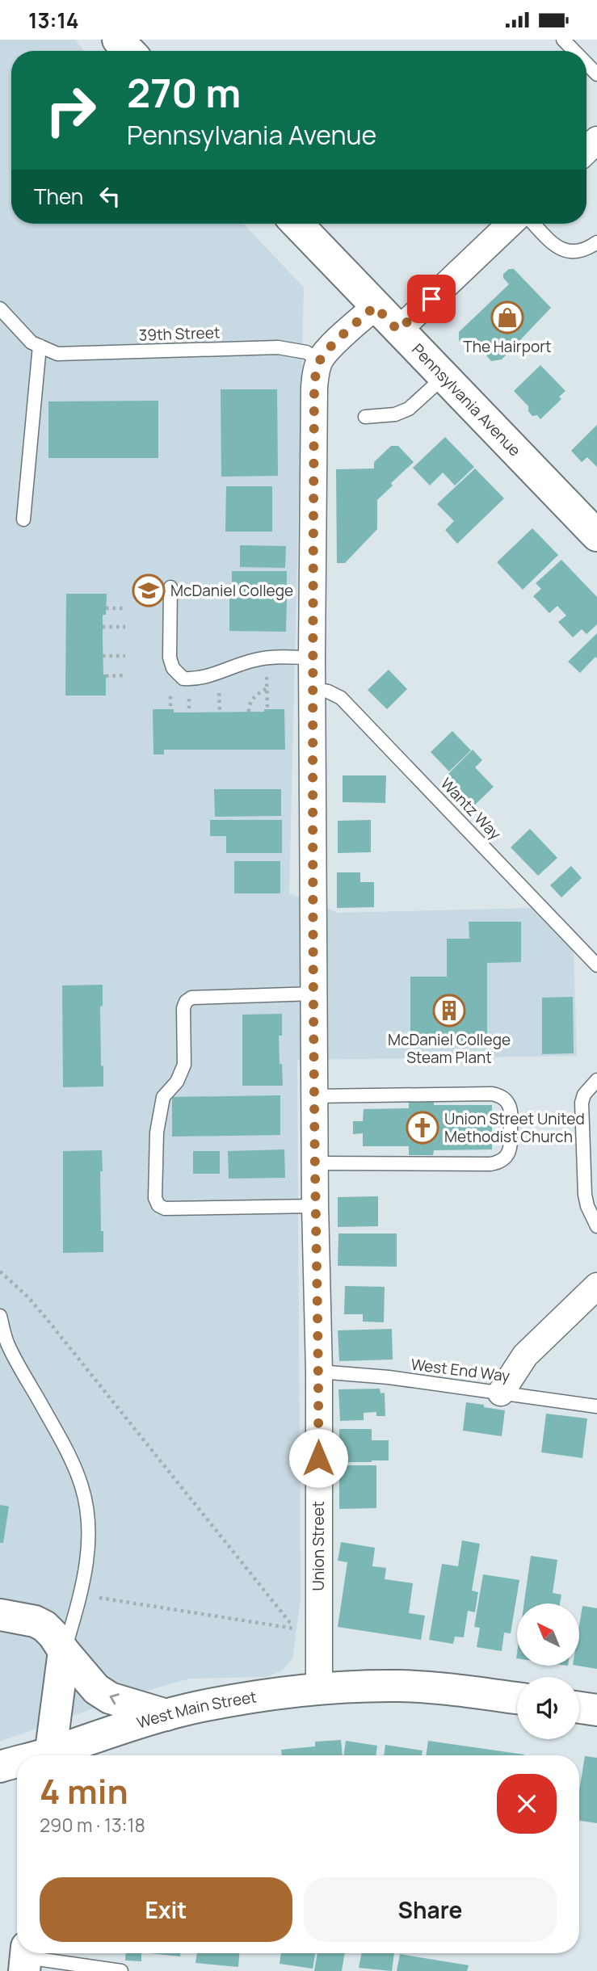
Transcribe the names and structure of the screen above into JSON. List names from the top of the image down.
{
  "streets": {
    "main road": ["Pennsylvania Avenue", "West Main Street"],
    "street": ["Union Street"],
    "lane": ["39th Street", "Wantz Way", "West End Way"]
  },
  "crossings": [
    ["39th Street", "Union Street"],
    ["Wantz Way", "Union Street"],
    ["West End Way", "Union Street"],
    ["Union Street", "West Main Street"]
  ],
  "places": {
    "shop": ["The Hairport"],
    "school or university": ["McDaniel College"],
    "building": ["McDaniel College Steam Plant"],
    "church": ["Union Street United Methodist Church"]
  },
  "north": "top left",
  "page": {
    "status": "13:14",
    "turn": ["270 m", "Pennsylvania Avenue"],
    "then": "Then",
    "heading": ["4 min", "290 m · 13:18"],
    "buttons": ["Exit", "Share"]
  }
}
